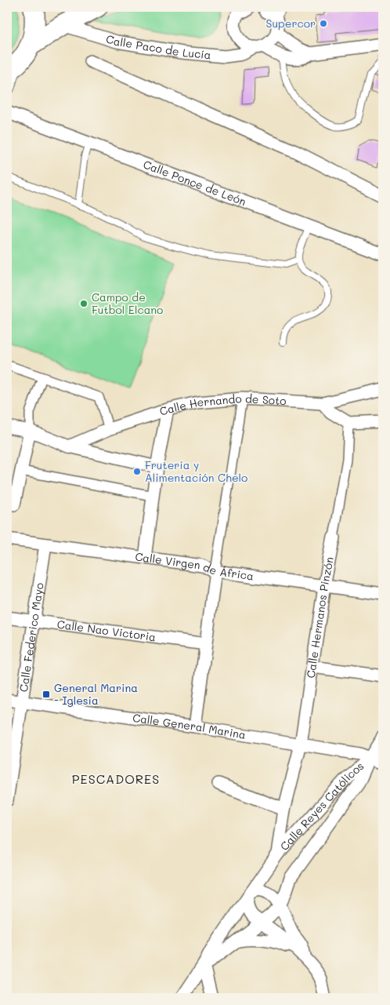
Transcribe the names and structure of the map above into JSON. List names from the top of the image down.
{
  "streets": {
    "street": [
      "Calle Paco de Lucía",
      "Calle Ponce de León",
      "Calle Hernando de Soto",
      "Calle Virgen de África",
      "Calle Hermanos Pinzón",
      "Calle Nao Victoria",
      "Calle Federico Mayo",
      "Calle General Marina",
      "Calle Reyes Católicos"
    ]
  },
  "crossings": [
    ["Calle Virgen de África", "Calle Hermanos Pinzón"],
    ["Calle Virgen de África", "Calle Federico Mayo"],
    ["Calle Hermanos Pinzón", "Calle General Marina"],
    ["Calle Hermanos Pinzón", "Calle Reyes Católicos"],
    ["Calle Nao Victoria", "Calle Federico Mayo"],
    ["Calle Federico Mayo", "Calle General Marina"],
    ["Calle General Marina", "Calle Reyes Católicos"]
  ],
  "districts": ["PESCADORES"],
  "places": {
    "other": ["Supercor", "Campo de Futbol Elcano", "Frutería y Alimentación Chelo"],
    "transit": ["General Marina - Iglesia"]
  }
}
